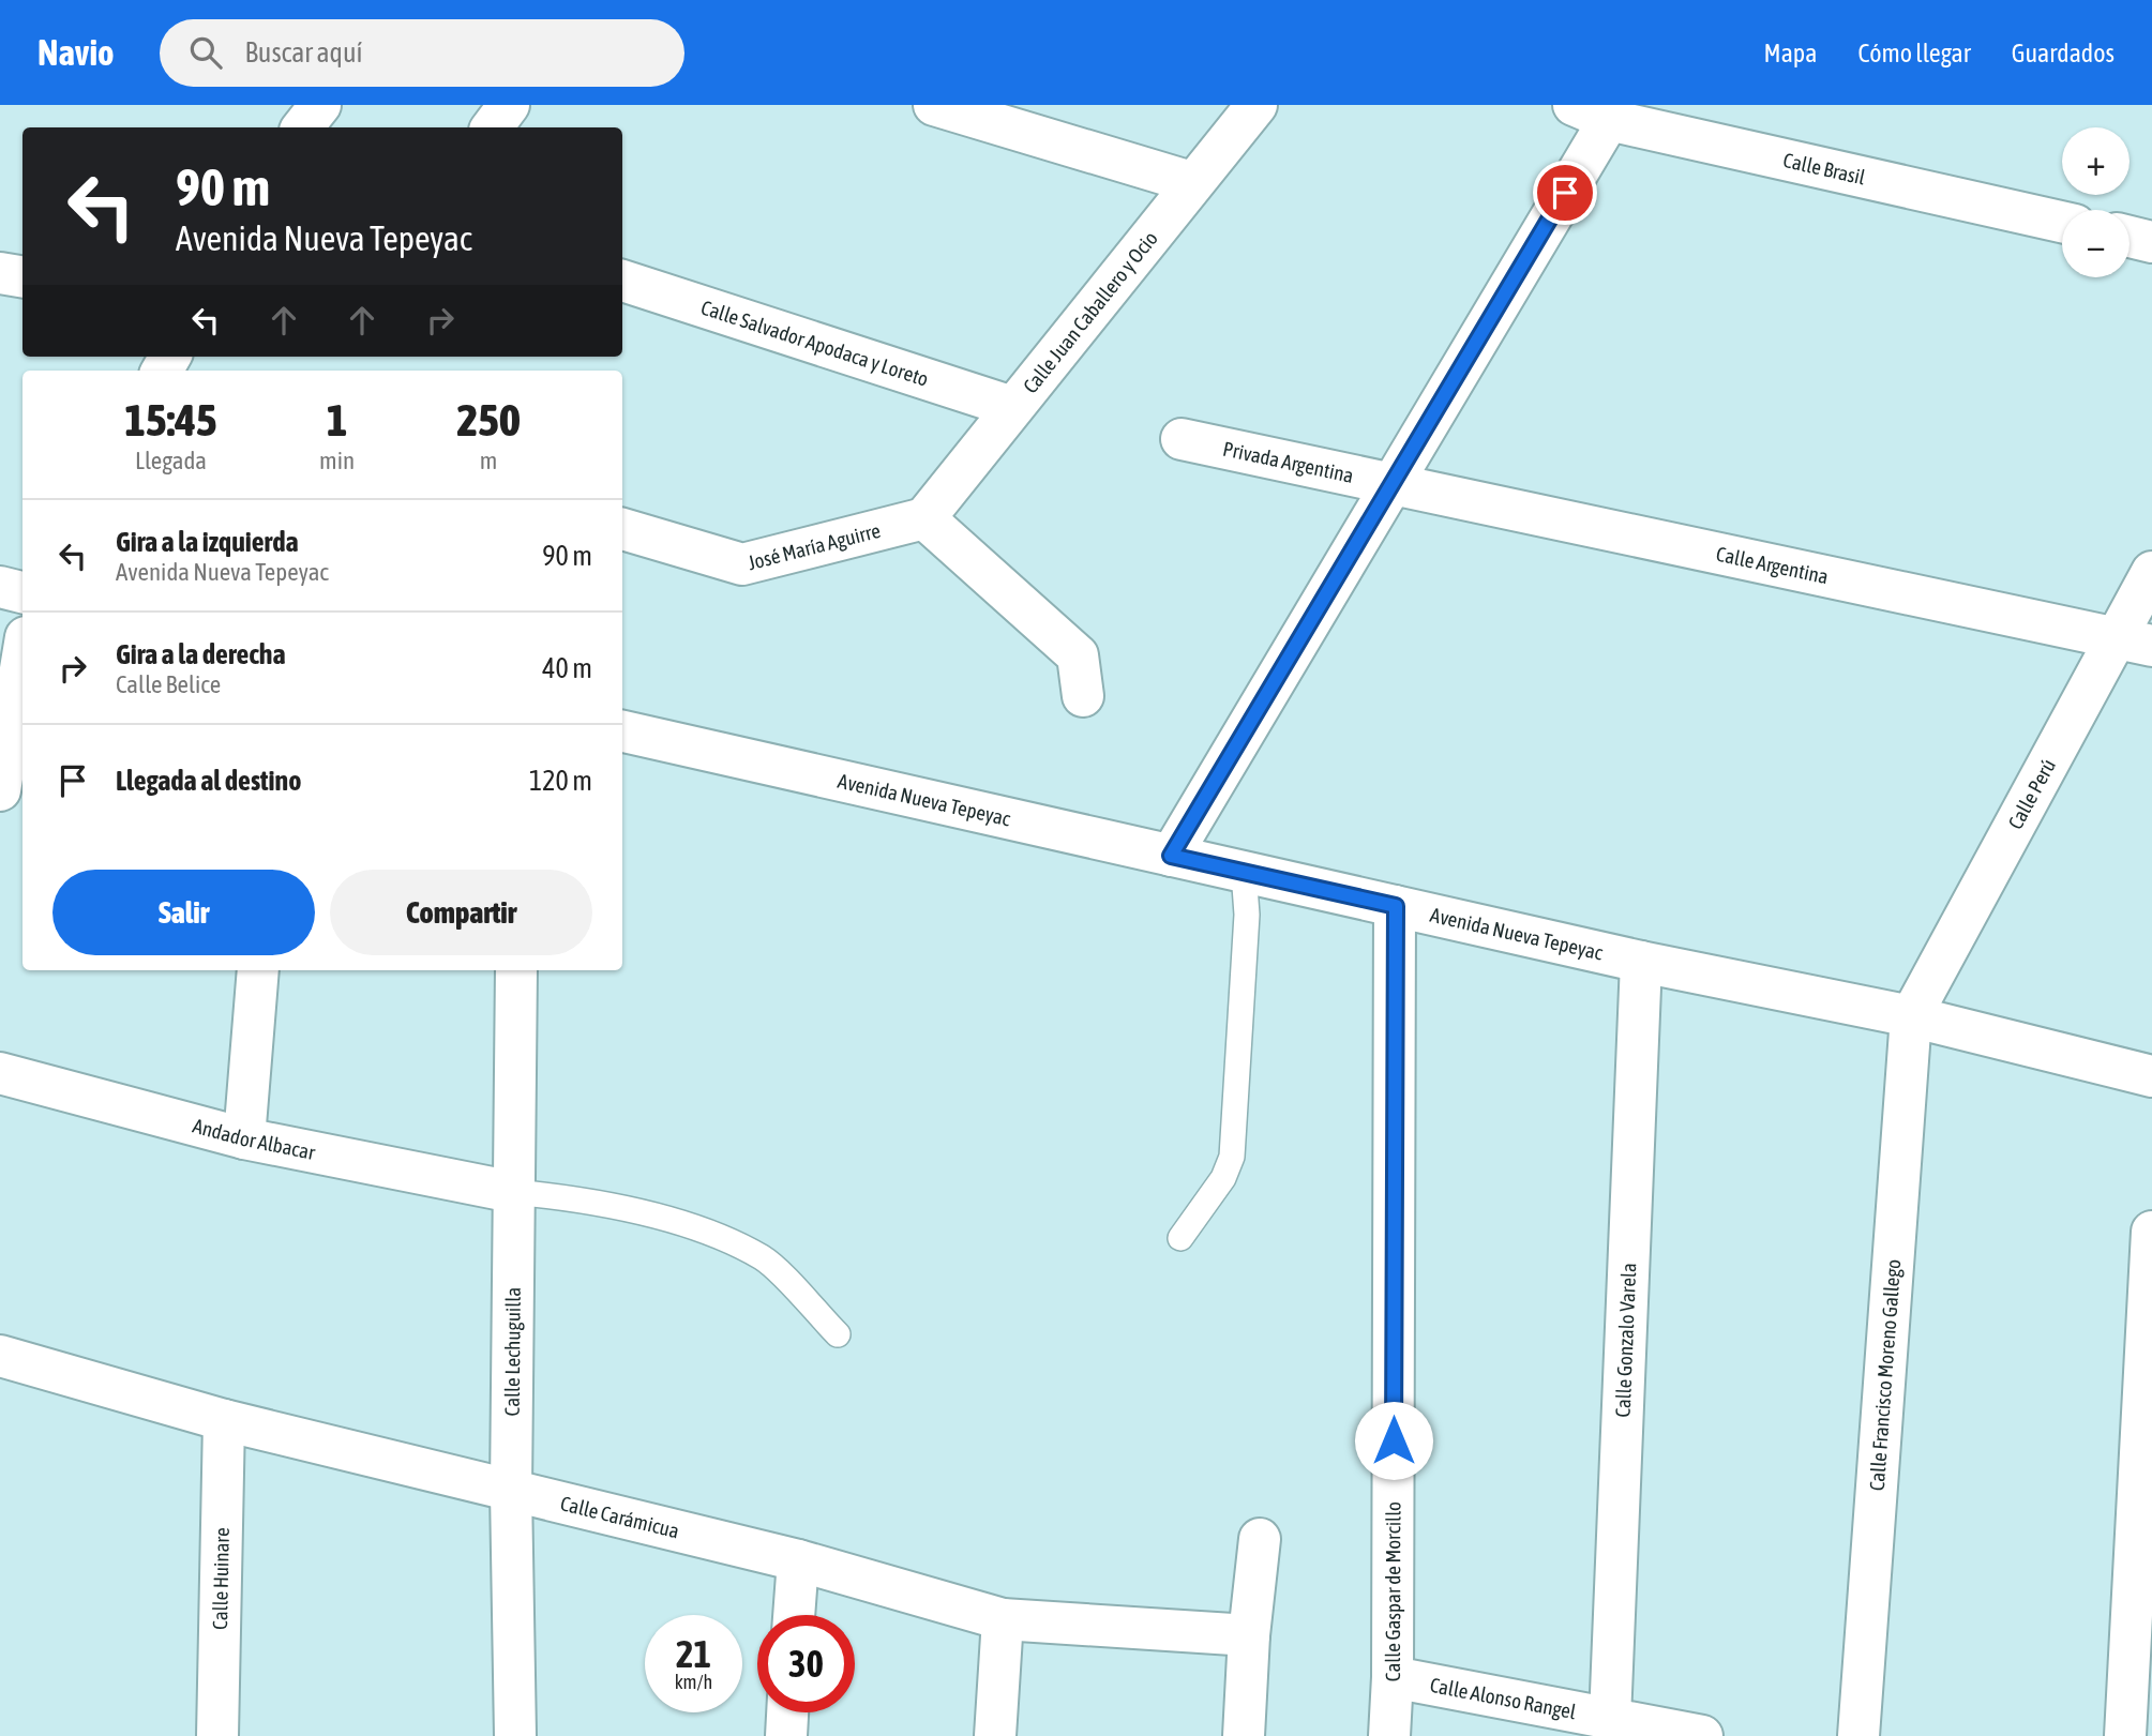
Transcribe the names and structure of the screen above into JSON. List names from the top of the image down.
{
  "streets": {
    "street": [
      "Calle Brasil",
      "Calle Juan Caballero y Ocio",
      "Calle Salvador Apodaca y Loreto",
      "Privada Argentina",
      "José María Aguirre",
      "Calle Argentina",
      "Calle Perú",
      "Avenida Nueva Tepeyac",
      "Andador Albacar",
      "Calle Gonzalo Varela",
      "Calle Lechuguilla",
      "Calle Francisco Moreno Gallego",
      "Calle Carámicua",
      "Calle Huinare",
      "Calle Gaspar de Morcillo",
      "Calle Alonso Rangel"
    ]
  },
  "crossings": [
    ["Calle Juan Caballero y Ocio", "Calle Salvador Apodaca y Loreto"],
    ["Calle Juan Caballero y Ocio", "José María Aguirre"],
    ["Privada Argentina", "Calle Argentina"],
    ["Calle Argentina", "Calle Perú"],
    ["Calle Perú", "Avenida Nueva Tepeyac"],
    ["Calle Perú", "Calle Francisco Moreno Gallego"],
    ["Avenida Nueva Tepeyac", "Calle Gonzalo Varela"],
    ["Avenida Nueva Tepeyac", "Calle Francisco Moreno Gallego"],
    ["Avenida Nueva Tepeyac", "Calle Gaspar de Morcillo"],
    ["Andador Albacar", "Calle Lechuguilla"],
    ["Calle Gonzalo Varela", "Calle Alonso Rangel"],
    ["Calle Lechuguilla", "Calle Carámicua"],
    ["Calle Carámicua", "Calle Huinare"],
    ["Calle Gaspar de Morcillo", "Calle Alonso Rangel"]
  ],
  "page": {
    "header": "Navio",
    "search": "Buscar aquí",
    "nav": ["Mapa", "Cómo llegar", "Guardados"],
    "map_buttons": ["+", "−"],
    "turn": ["90 m", "Avenida Nueva Tepeyac"],
    "eta": [
      "15:45",
      "Llegada",
      "1",
      "min",
      "250",
      "m"
    ],
    "list": [
      {
        "name": "Gira a la izquierda",
        "note": "Avenida Nueva Tepeyac",
        "value": "90 m"
      },
      {
        "name": "Gira a la derecha",
        "note": "Calle Belice",
        "value": "40 m"
      },
      {
        "name": "Llegada al destino",
        "value": "120 m"
      }
    ],
    "buttons": ["Salir", "Compartir"],
    "speed": "21 km/h",
    "limit": "30"
  }
}
